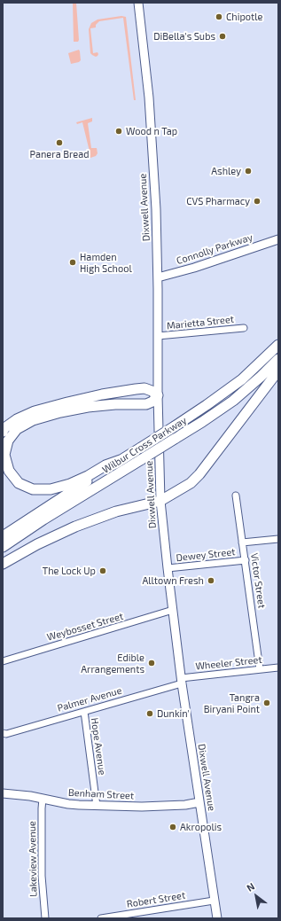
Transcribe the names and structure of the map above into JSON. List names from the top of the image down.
{
  "streets": {
    "highway": ["Wilbur Cross Parkway"],
    "main road": ["Dixwell Avenue", "Connolly Parkway", "Benham Street"],
    "street": [
      "Marietta Street",
      "Dewey Street",
      "Victor Street",
      "Weybosset Street",
      "Wheeler Street",
      "Palmer Avenue",
      "Hope Avenue",
      "Lakeview Avenue",
      "Robert Street"
    ]
  },
  "crossings": [
    ["Dixwell Avenue", "Connolly Parkway"],
    ["Dixwell Avenue", "Marietta Street"],
    ["Dixwell Avenue", "Dewey Street"],
    ["Dixwell Avenue", "Weybosset Street"],
    ["Dixwell Avenue", "Wheeler Street"],
    ["Dixwell Avenue", "Palmer Avenue"],
    ["Dixwell Avenue", "Benham Street"],
    ["Dixwell Avenue", "Robert Street"],
    ["Dewey Street", "Victor Street"],
    ["Victor Street", "Wheeler Street"],
    ["Wheeler Street", "Palmer Avenue"],
    ["Palmer Avenue", "Hope Avenue"],
    ["Hope Avenue", "Benham Street"],
    ["Benham Street", "Lakeview Avenue"]
  ],
  "places": [
    "Chipotle",
    "DiBella's Subs",
    "Wood n Tap",
    "Panera Bread",
    "Ashley",
    "CVS Pharmacy",
    "Hamden High School",
    "The Lock Up",
    "Alltown Fresh",
    "Edible Arrangements",
    "Tangra Biryani Point",
    "Dunkin'",
    "Akropolis"
  ],
  "north": "top left"
}
